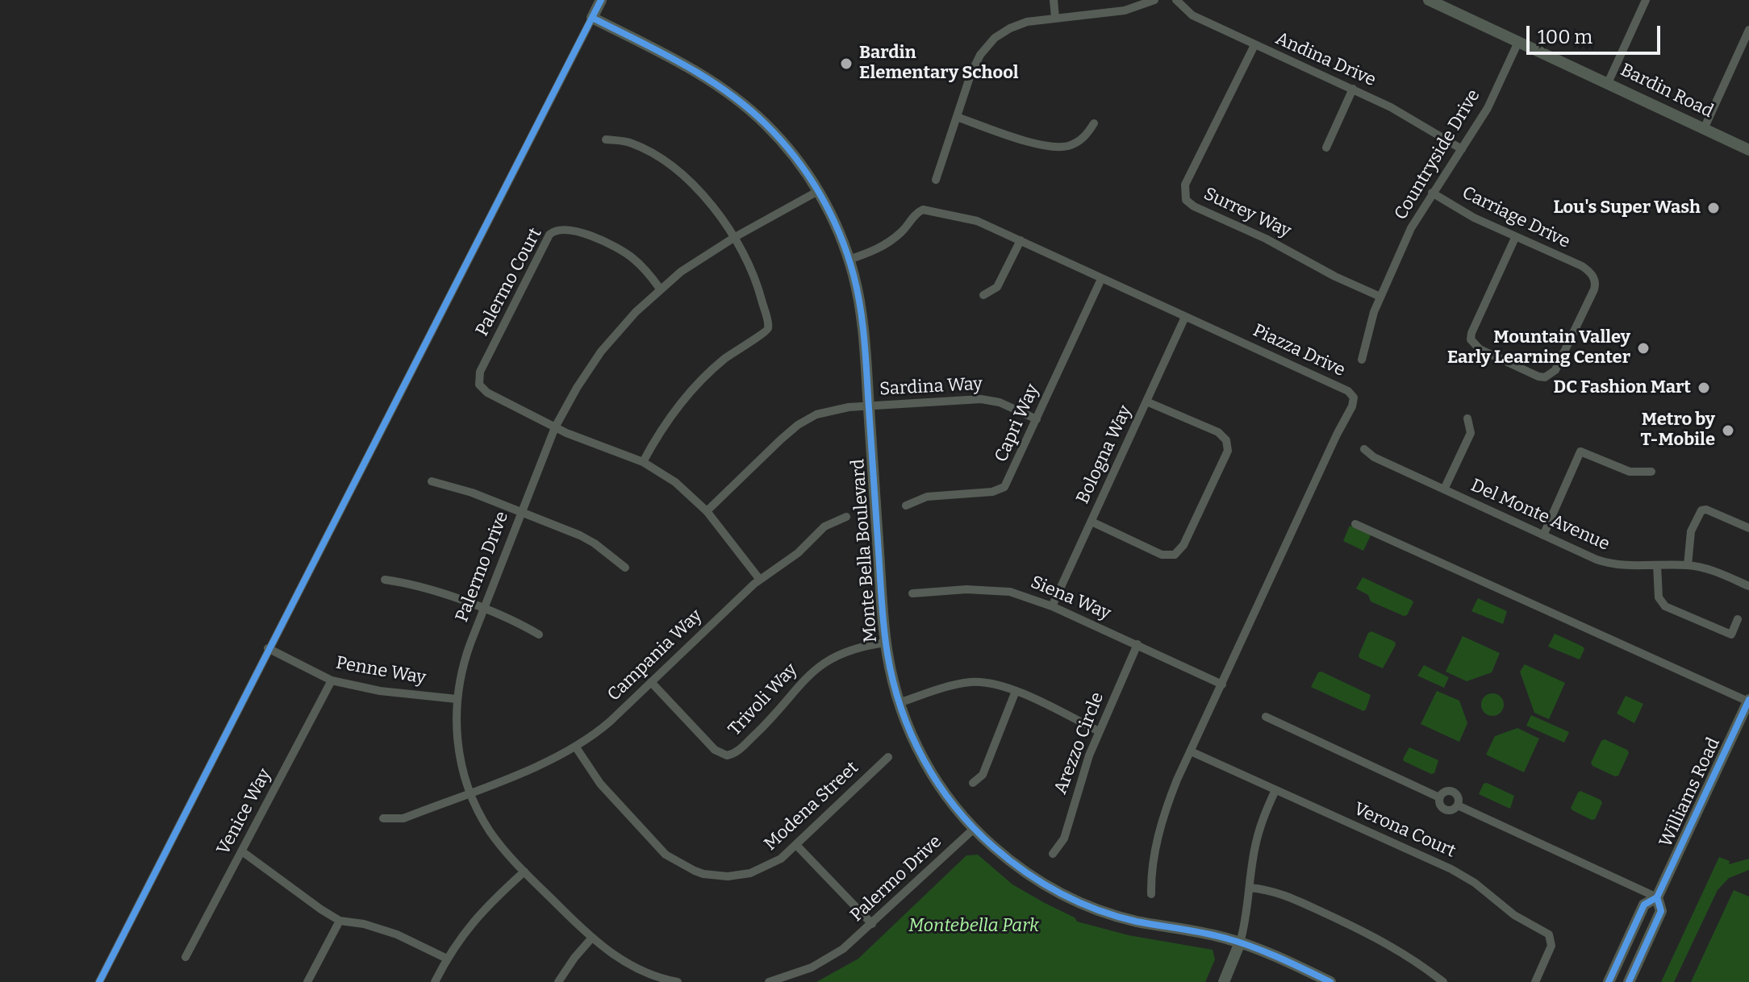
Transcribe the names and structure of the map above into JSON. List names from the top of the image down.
{
  "streets": {
    "street": [
      "Andina Drive",
      "Bardin Road",
      "Countryside Drive",
      "Surrey Way",
      "Carriage Drive",
      "Palermo Court",
      "Piazza Drive",
      "Sardina Way",
      "Capri Way",
      "Bologna Way",
      "Del Monte Avenue",
      "Monte Bella Boulevard",
      "Palermo Drive",
      "Siena Way",
      "Campania Way",
      "Penne Way",
      "Trivoli Way",
      "Arezzo Circle",
      "Williams Road",
      "Modena Street",
      "Venice Way",
      "Verona Court"
    ]
  },
  "crossings": [
    ["Andina Drive", "Countryside Drive"],
    ["Andina Drive", "Surrey Way"],
    ["Bardin Road", "Countryside Drive"],
    ["Countryside Drive", "Surrey Way"],
    ["Countryside Drive", "Carriage Drive"],
    ["Palermo Court", "Palermo Drive"],
    ["Piazza Drive", "Capri Way"],
    ["Piazza Drive", "Bologna Way"],
    ["Piazza Drive", "Monte Bella Boulevard"],
    ["Piazza Drive", "Siena Way"],
    ["Piazza Drive", "Verona Court"],
    ["Sardina Way", "Capri Way"],
    ["Sardina Way", "Monte Bella Boulevard"],
    ["Bologna Way", "Siena Way"],
    ["Monte Bella Boulevard", "Palermo Drive"],
    ["Monte Bella Boulevard", "Trivoli Way"],
    ["Palermo Drive", "Campania Way"],
    ["Palermo Drive", "Penne Way"],
    ["Siena Way", "Arezzo Circle"],
    ["Campania Way", "Trivoli Way"],
    ["Campania Way", "Modena Street"],
    ["Penne Way", "Venice Way"]
  ],
  "parks": ["Montebella Park"],
  "places": [
    "Bardin Elementary School",
    "Lou's Super Wash",
    "Mountain Valley Early Learning Center",
    "DC Fashion Mart",
    "Metro by T-Mobile"
  ],
  "scale_bar": "100 m"
}
